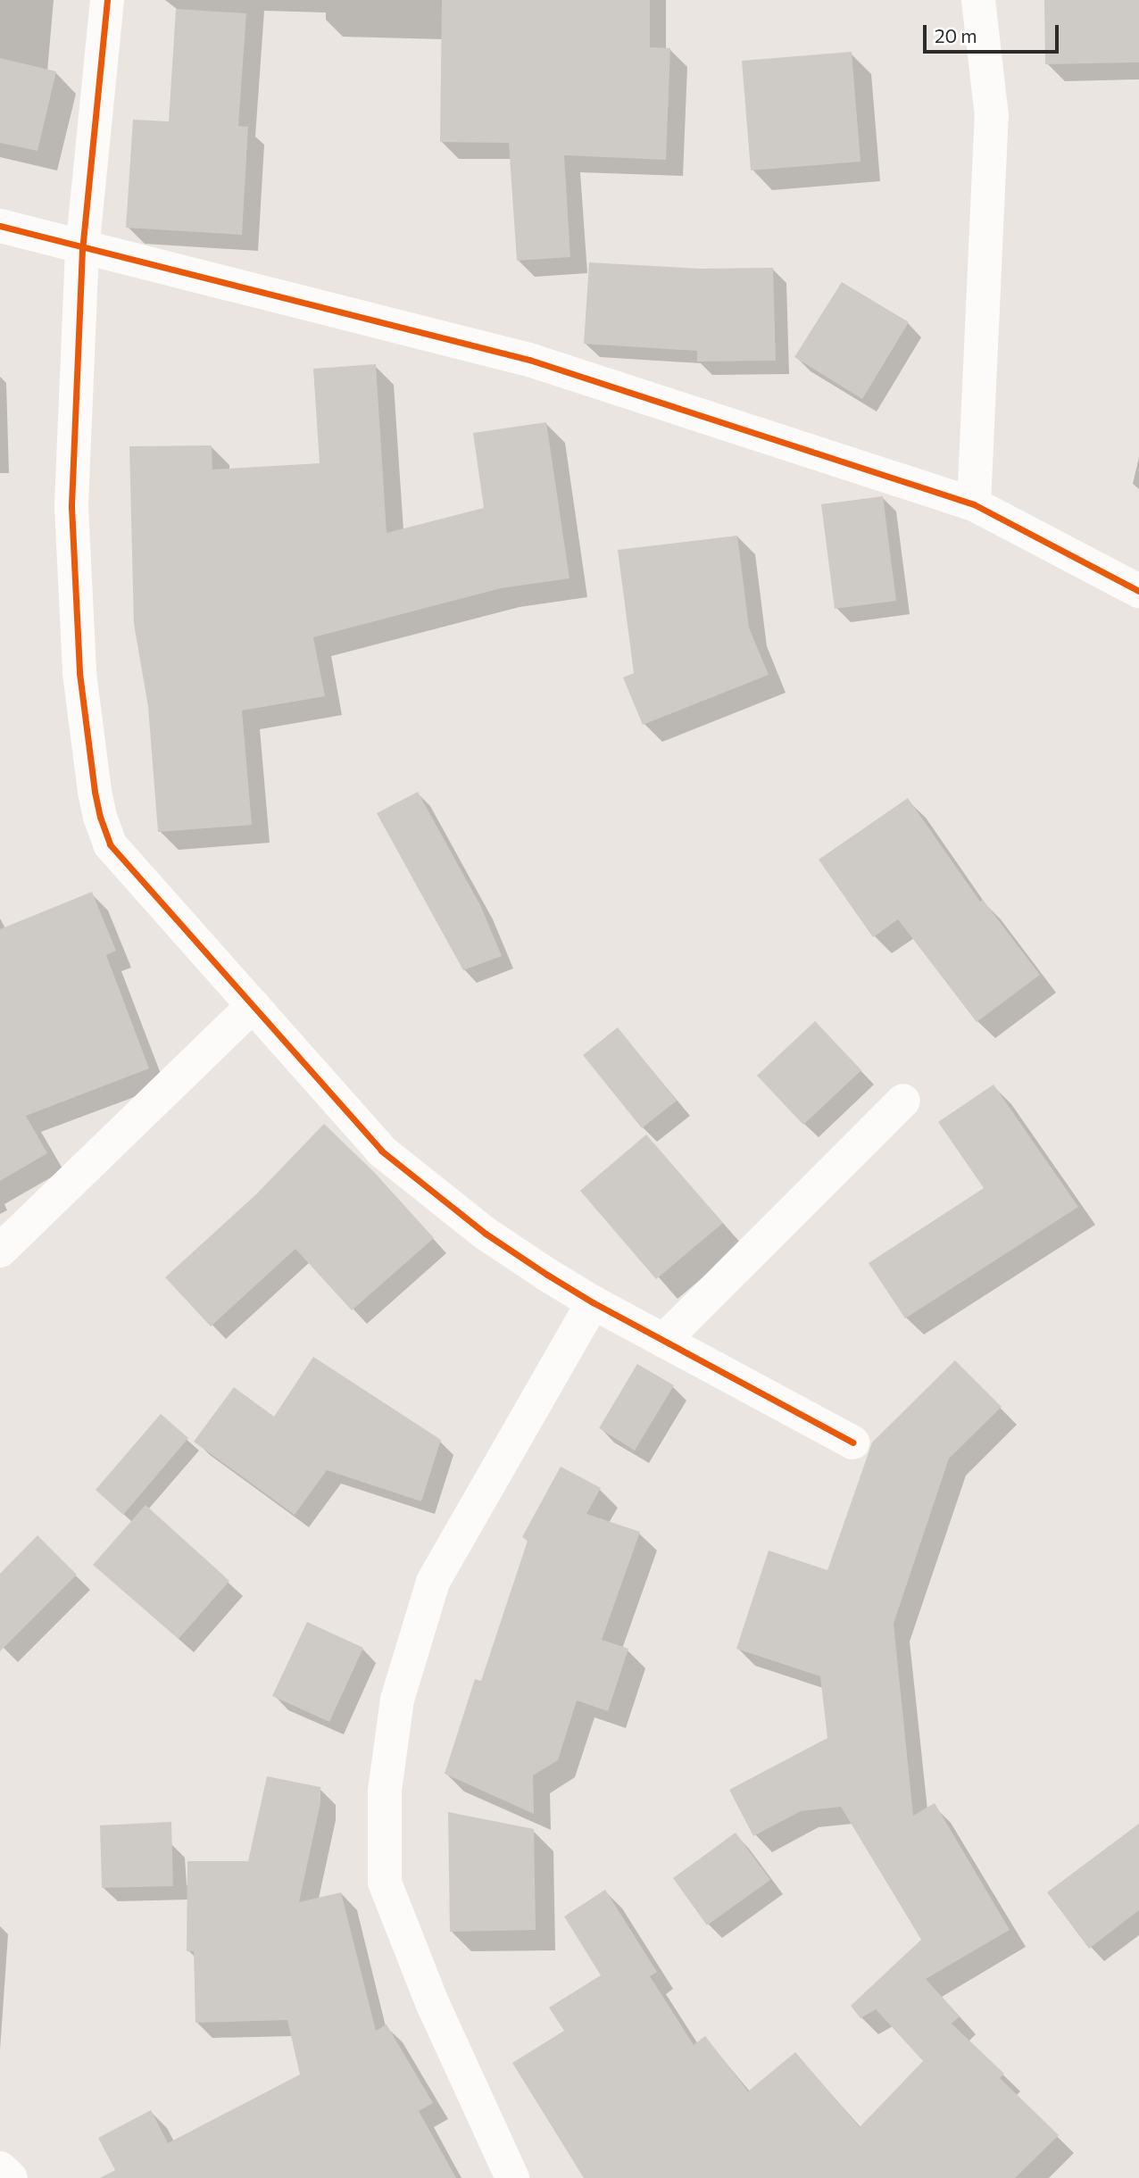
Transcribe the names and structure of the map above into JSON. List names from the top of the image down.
{
  "scale_bar": "20 m"
}
